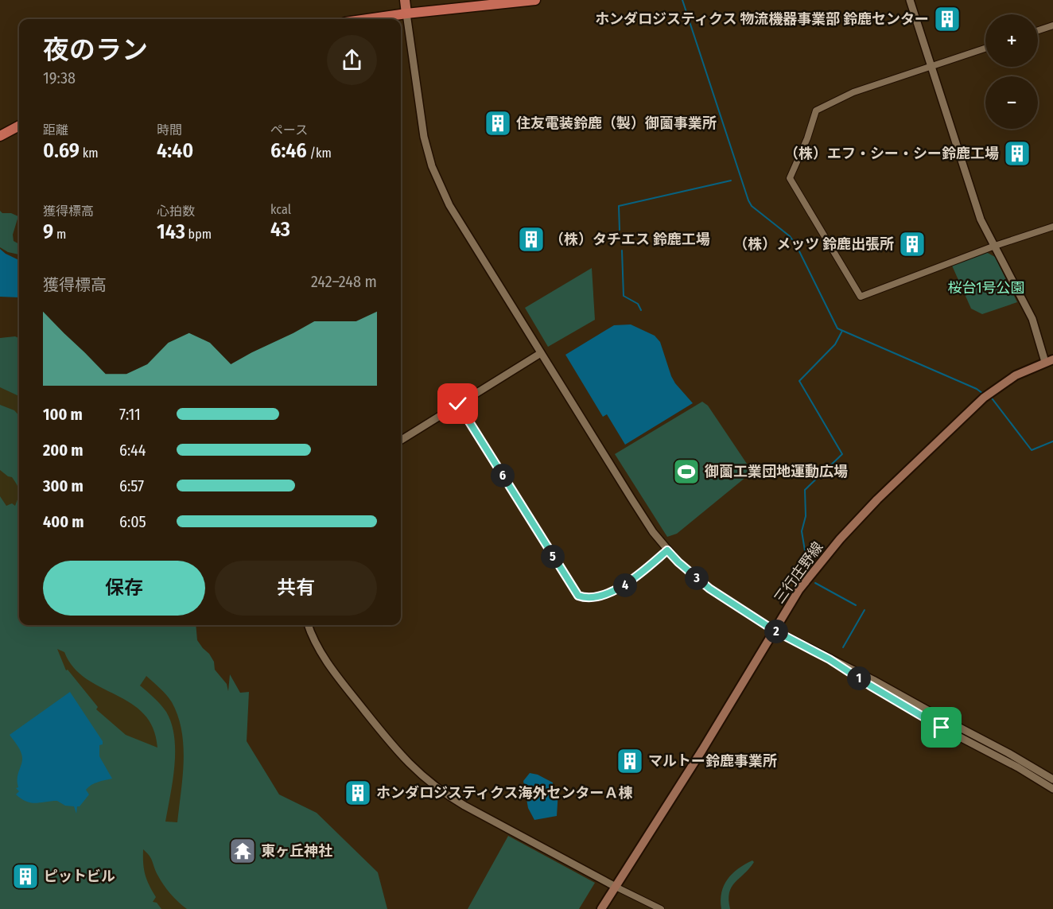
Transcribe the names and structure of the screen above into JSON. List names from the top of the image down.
{
  "streets": {
    "main road": ["三行庄野線"]
  },
  "parks": ["桜台1号公園"],
  "places": {
    "building": [
      "ホンダロジスティクス 物流機器事業部 鈴鹿センター",
      "住友電装鈴鹿（製）御薗事業所",
      "（株）エフ・シー・シー鈴鹿工場",
      "（株）タチエス 鈴鹿工場",
      "（株）メッツ 鈴鹿出張所",
      "マルトー鈴鹿事業所",
      "ホンダロジスティクス海外センターＡ棟",
      "ピットビル"
    ],
    "sports": ["御薗工業団地運動広場"],
    "temple": ["東ヶ丘神社"]
  },
  "page": {
    "map_buttons": ["+", "−"],
    "heading": ["夜のラン", "19:38"],
    "stats": [
      ["距離", "0.69 km"],
      ["時間", "4:40"],
      ["ペース", "6:46 /km"],
      ["獲得標高", "9 m"],
      ["心拍数", "143 bpm"],
      ["kcal", "43"]
    ],
    "chart": ["獲得標高", "242–248 m"],
    "list": [
      {
        "name": "100 m",
        "note": "7:11"
      },
      {
        "name": "200 m",
        "note": "6:44"
      },
      {
        "name": "300 m",
        "note": "6:57"
      },
      {
        "name": "400 m",
        "note": "6:05"
      }
    ],
    "pins": [
      "6",
      "5",
      "3",
      "4",
      "2",
      "1"
    ],
    "buttons": ["保存", "共有"]
  }
}
